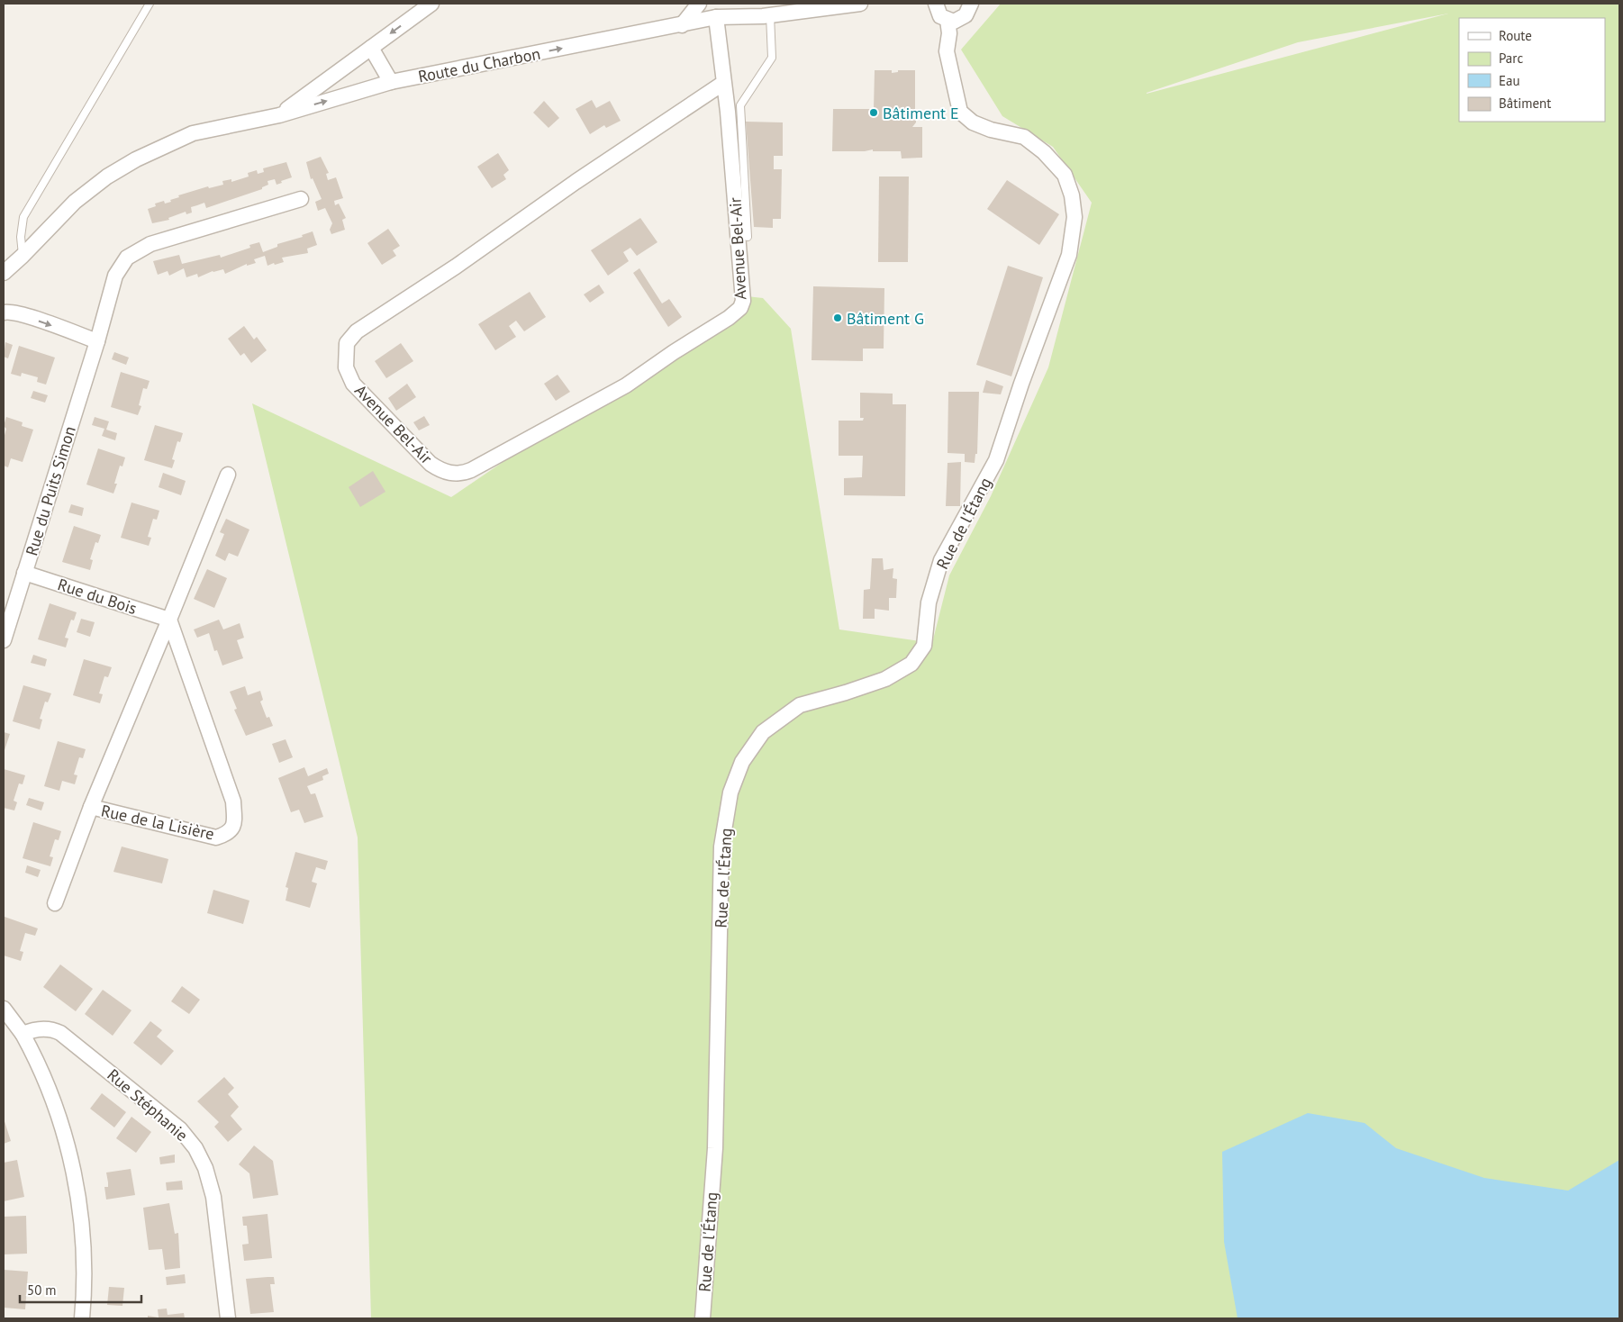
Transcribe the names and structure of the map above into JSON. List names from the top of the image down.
{
  "streets": {
    "street": [
      "Route du Charbon",
      "Avenue Bel-Air",
      "Rue du Puits Simon",
      "Rue de l'Étang",
      "Rue du Bois",
      "Rue de la Lisière",
      "Rue Stéphanie"
    ]
  },
  "crossings": [
    ["Route du Charbon", "Avenue Bel-Air"],
    ["Rue du Puits Simon", "Rue du Bois"],
    ["Rue du Bois", "Rue de la Lisière"]
  ],
  "places": ["Bâtiment E", "Bâtiment G"],
  "legend": [
    "Route",
    "Parc",
    "Eau",
    "Bâtiment"
  ],
  "scale_bar": "50 m"
}
